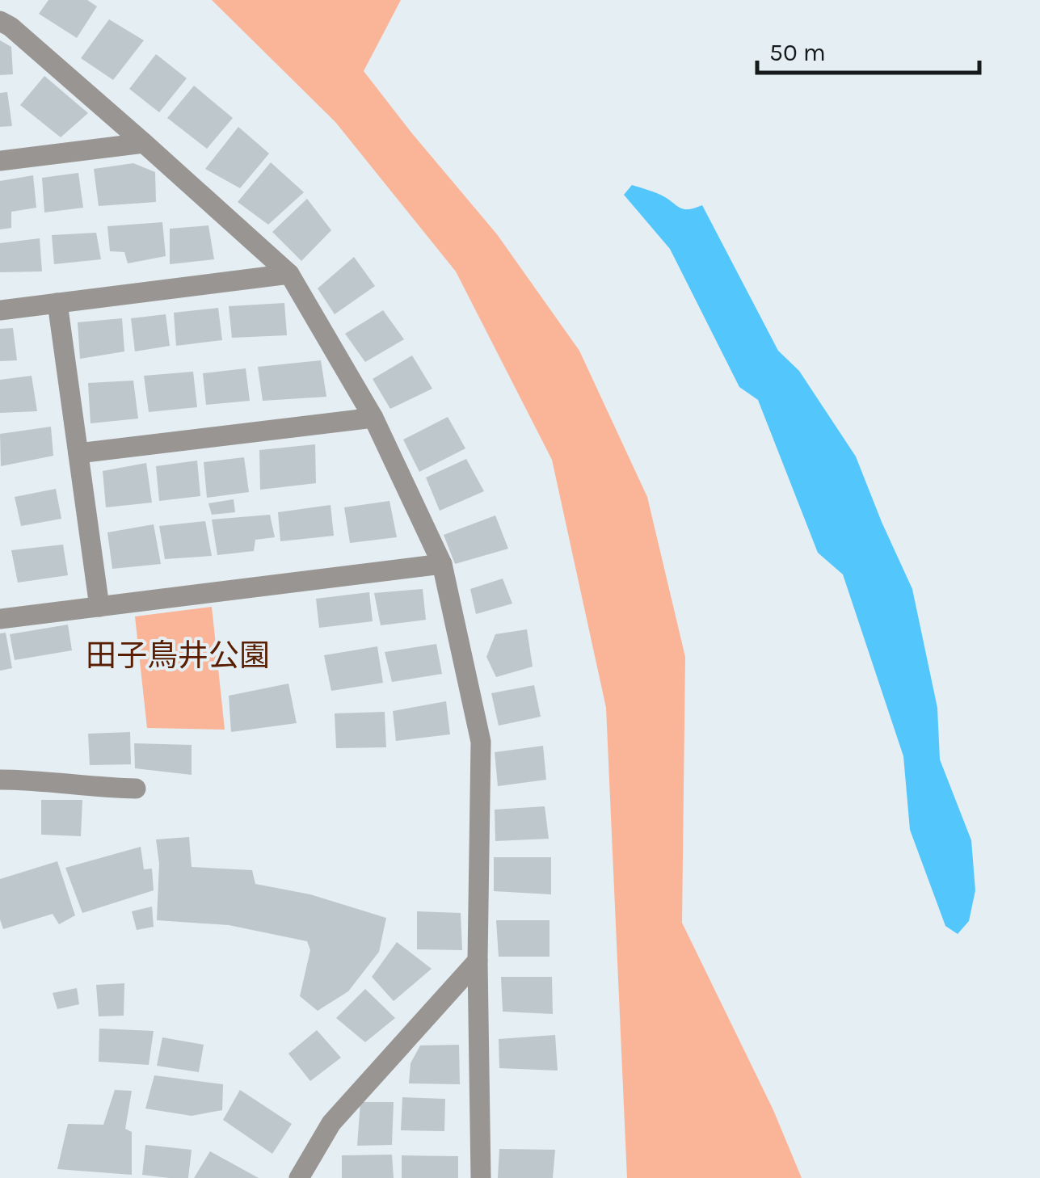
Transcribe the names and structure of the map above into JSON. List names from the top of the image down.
{
  "parks": ["田子鳥井公園"],
  "scale_bar": "50 m"
}
